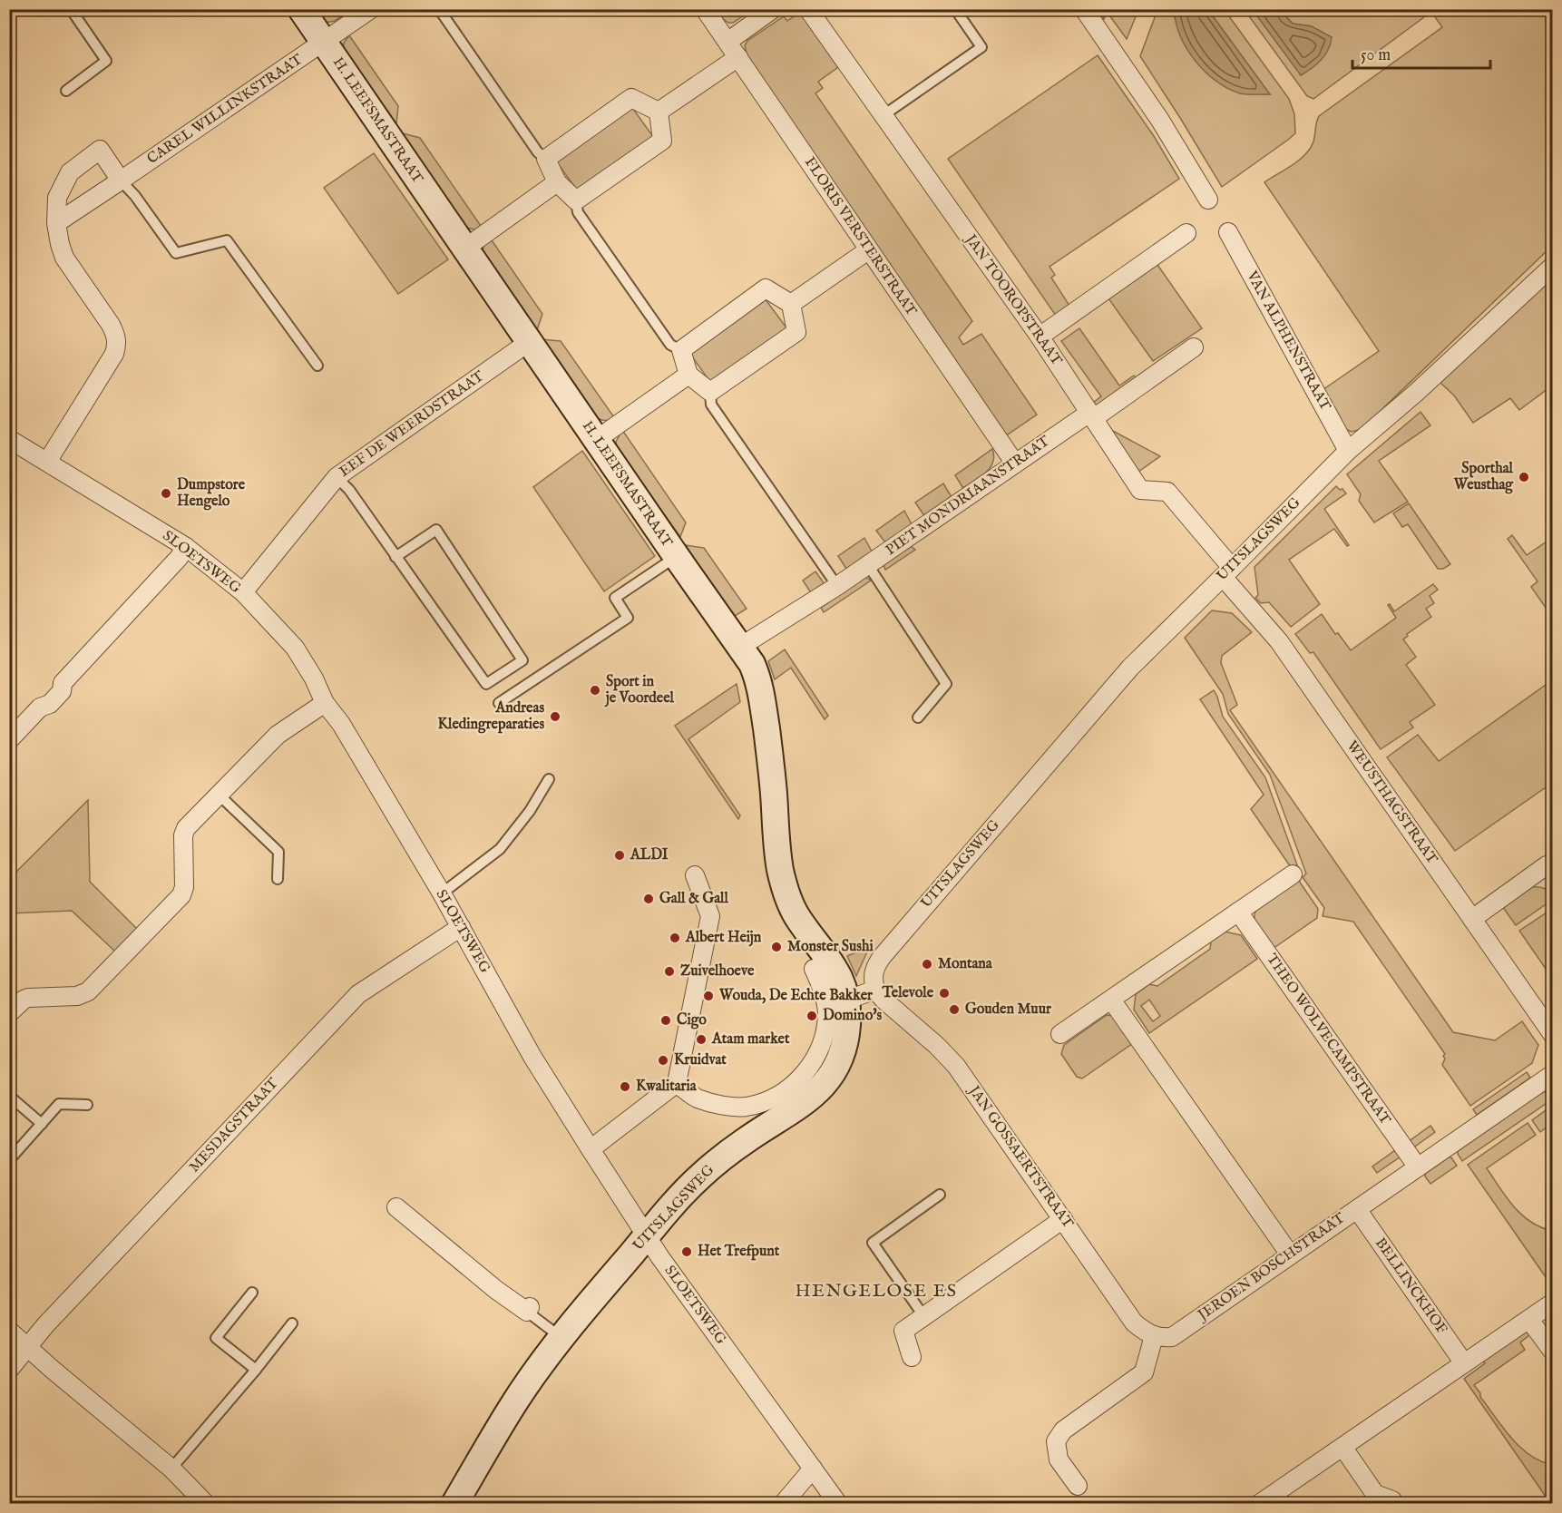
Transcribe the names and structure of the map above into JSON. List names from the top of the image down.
{
  "streets": {
    "street": [
      "CAREL WILLINKSTRAAT",
      "H. LEEFSMASTRAAT",
      "FLORIS VERSTERSTRAAT",
      "JAN TOOROPSTRAAT",
      "VAN ALPHENSTRAAT",
      "EEF DE WEERDSTRAAT",
      "PIET MONDRIAANSTRAAT",
      "UITSLAGSWEG",
      "SLOETSWEG",
      "WEUSTHAGSTRAAT",
      "THEO WOLVECAMPSTRAAT",
      "MESDAGSTRAAT",
      "JAN GOSSAERTSTRAAT",
      "JEROEN BOSCHSTRAAT",
      "BELLINCKHOF"
    ]
  },
  "crossings": [
    ["CAREL WILLINKSTRAAT", "H. LEEFSMASTRAAT"],
    ["H. LEEFSMASTRAAT", "EEF DE WEERDSTRAAT"],
    ["H. LEEFSMASTRAAT", "PIET MONDRIAANSTRAAT"],
    ["H. LEEFSMASTRAAT", "UITSLAGSWEG"],
    ["FLORIS VERSTERSTRAAT", "PIET MONDRIAANSTRAAT"],
    ["JAN TOOROPSTRAAT", "PIET MONDRIAANSTRAAT"],
    ["JAN TOOROPSTRAAT", "UITSLAGSWEG"],
    ["JAN TOOROPSTRAAT", "WEUSTHAGSTRAAT"],
    ["VAN ALPHENSTRAAT", "UITSLAGSWEG"],
    ["EEF DE WEERDSTRAAT", "SLOETSWEG"],
    ["UITSLAGSWEG", "SLOETSWEG"],
    ["UITSLAGSWEG", "WEUSTHAGSTRAAT"],
    ["UITSLAGSWEG", "JAN GOSSAERTSTRAAT"],
    ["SLOETSWEG", "MESDAGSTRAAT"],
    ["THEO WOLVECAMPSTRAAT", "JEROEN BOSCHSTRAAT"],
    ["JAN GOSSAERTSTRAAT", "JEROEN BOSCHSTRAAT"],
    ["JEROEN BOSCHSTRAAT", "BELLINCKHOF"]
  ],
  "districts": ["HENGELOSE ES"],
  "places": [
    "Sporthal Weusthag",
    "Dumpstore Hengelo",
    "Sport in je Voordeel",
    "Andreas Kledingreparaties",
    "ALDI",
    "Gall & Gall",
    "Albert Heijn",
    "Monster Sushi",
    "Montana",
    "Zuivelhoeve",
    "Televole",
    "Wouda, De Echte Bakker",
    "Gouden Muur",
    "Domino's",
    "Cigo",
    "Atam market",
    "Kruidvat",
    "Kwalitaria",
    "Het Trefpunt"
  ],
  "scale_bar": "50 m"
}
